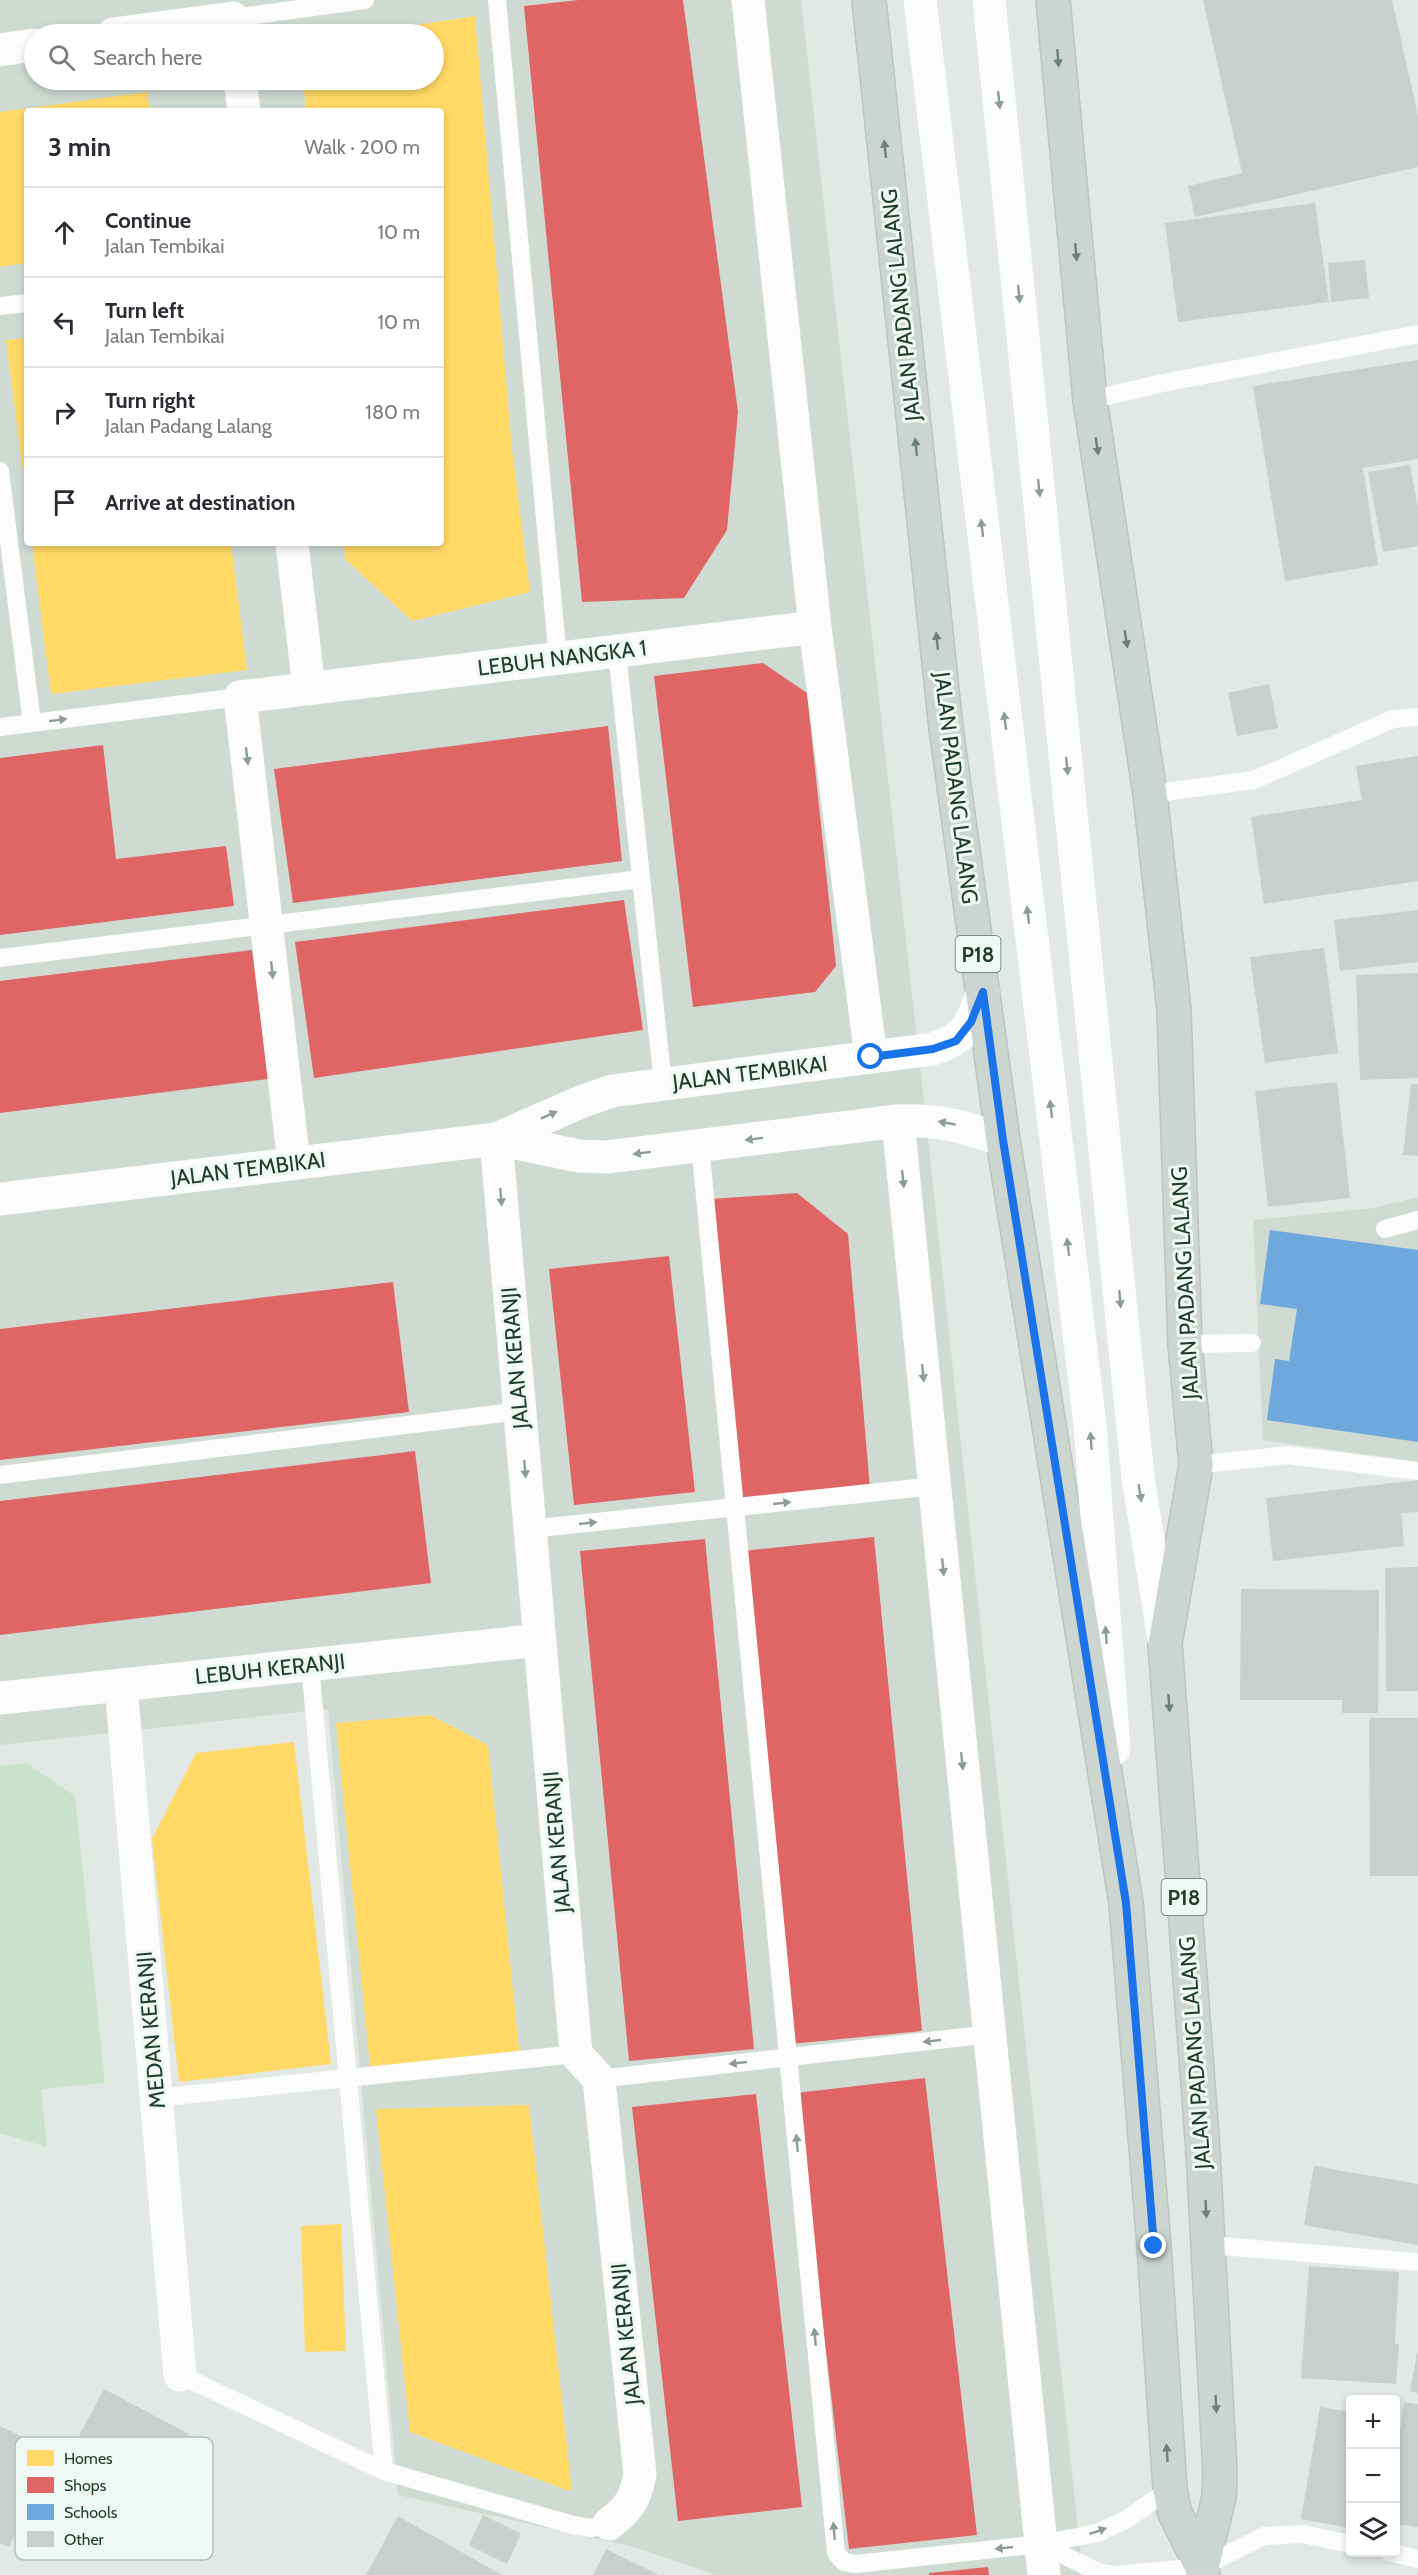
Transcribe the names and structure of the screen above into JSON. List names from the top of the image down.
{
  "streets": {
    "main road": ["JALAN PADANG LALANG", "P18"],
    "street": [
      "LEBUH NANGKA 1",
      "JALAN TEMBIKAI",
      "JALAN KERANJI",
      "LEBUH KERANJI",
      "MEDAN KERANJI"
    ]
  },
  "crossings": [
    ["JALAN PADANG LALANG", "JALAN TEMBIKAI"],
    ["JALAN TEMBIKAI", "JALAN KERANJI"],
    ["JALAN KERANJI", "LEBUH KERANJI"],
    ["LEBUH KERANJI", "MEDAN KERANJI"]
  ],
  "legend": [
    "Homes",
    "Shops",
    "Schools",
    "Other"
  ],
  "page": {
    "search": "Search here",
    "heading": ["3 min", "Walk · 200 m"],
    "list": [
      ["Continue", "Jalan Tembikai", "10 m"],
      ["Turn left", "Jalan Tembikai", "10 m"],
      ["Turn right", "Jalan Padang Lalang", "180 m"],
      "Arrive at destination"
    ],
    "map_buttons": ["+", "−"]
  }
}
